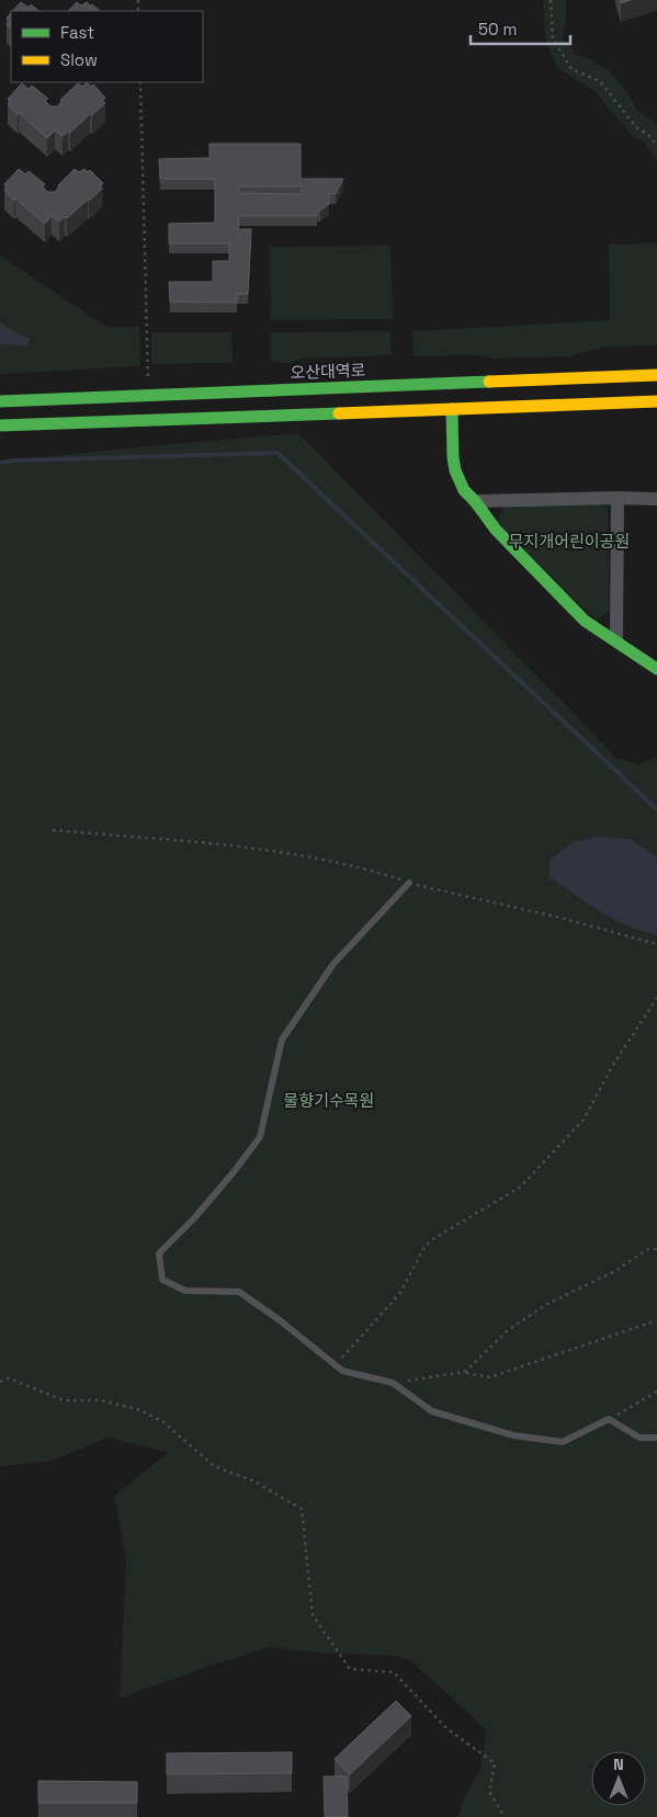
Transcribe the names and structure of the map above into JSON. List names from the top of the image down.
{
  "streets": {
    "main road": ["오산대역로"]
  },
  "parks": ["무지개어린이공원", "물향기수목원"],
  "legend": ["Fast", "Slow"],
  "scale_bar": "50 m",
  "north": "top"
}
